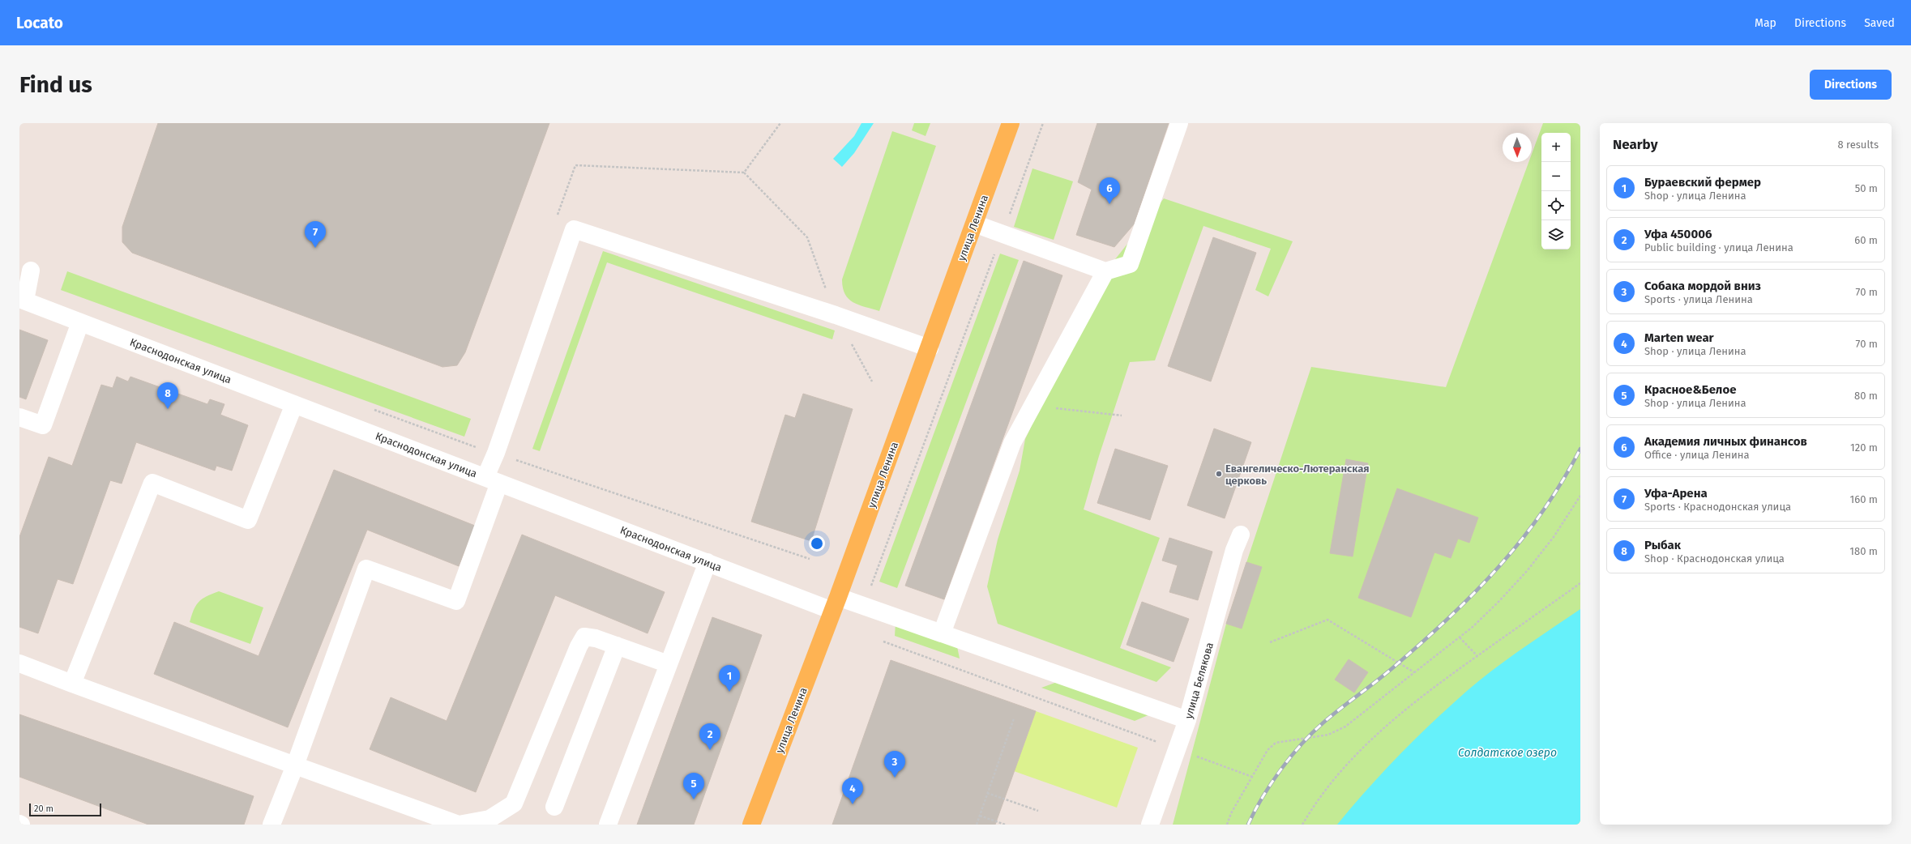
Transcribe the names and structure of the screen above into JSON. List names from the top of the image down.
{
  "streets": {
    "main road": ["улица Ленина"],
    "street": ["Краснодонская улица", "улица Белякова"]
  },
  "crossings": [
    ["улица Ленина", "Краснодонская улица"],
    ["Краснодонская улица", "улица Белякова"]
  ],
  "water": ["Солдатское озеро"],
  "places": ["Евангелическо-Лютеранская церковь"],
  "scale_bar": "20 m",
  "north": "bottom",
  "page": {
    "header": "Locato",
    "nav": ["Map", "Directions", "Saved"],
    "buttons": "Directions",
    "title": "Find us",
    "heading": ["Nearby", "8 results"],
    "map_buttons": ["+", "−"],
    "list": [
      {
        "mark": "1",
        "name": "Бураевский фермер",
        "note": "Shop · улица Ленина",
        "value": "50 m"
      },
      {
        "mark": "2",
        "name": "Уфа 450006",
        "note": "Public building · улица Ленина",
        "value": "60 m"
      },
      {
        "mark": "3",
        "name": "Собака мордой вниз",
        "note": "Sports · улица Ленина",
        "value": "70 m"
      },
      {
        "mark": "4",
        "name": "Marten wear",
        "note": "Shop · улица Ленина",
        "value": "70 m"
      },
      {
        "mark": "5",
        "name": "Красное&Белое",
        "note": "Shop · улица Ленина",
        "value": "80 m"
      },
      {
        "mark": "6",
        "name": "Академия личных финансов",
        "note": "Office · улица Ленина",
        "value": "120 m"
      },
      {
        "mark": "7",
        "name": "Уфа-Арена",
        "note": "Sports · Краснодонская улица",
        "value": "160 m"
      },
      {
        "mark": "8",
        "name": "Рыбак",
        "note": "Shop · Краснодонская улица",
        "value": "180 m"
      }
    ],
    "pins": [
      "6",
      "7",
      "8",
      "1",
      "2",
      "3",
      "5",
      "4"
    ],
    "scale": "20 m"
  }
}
